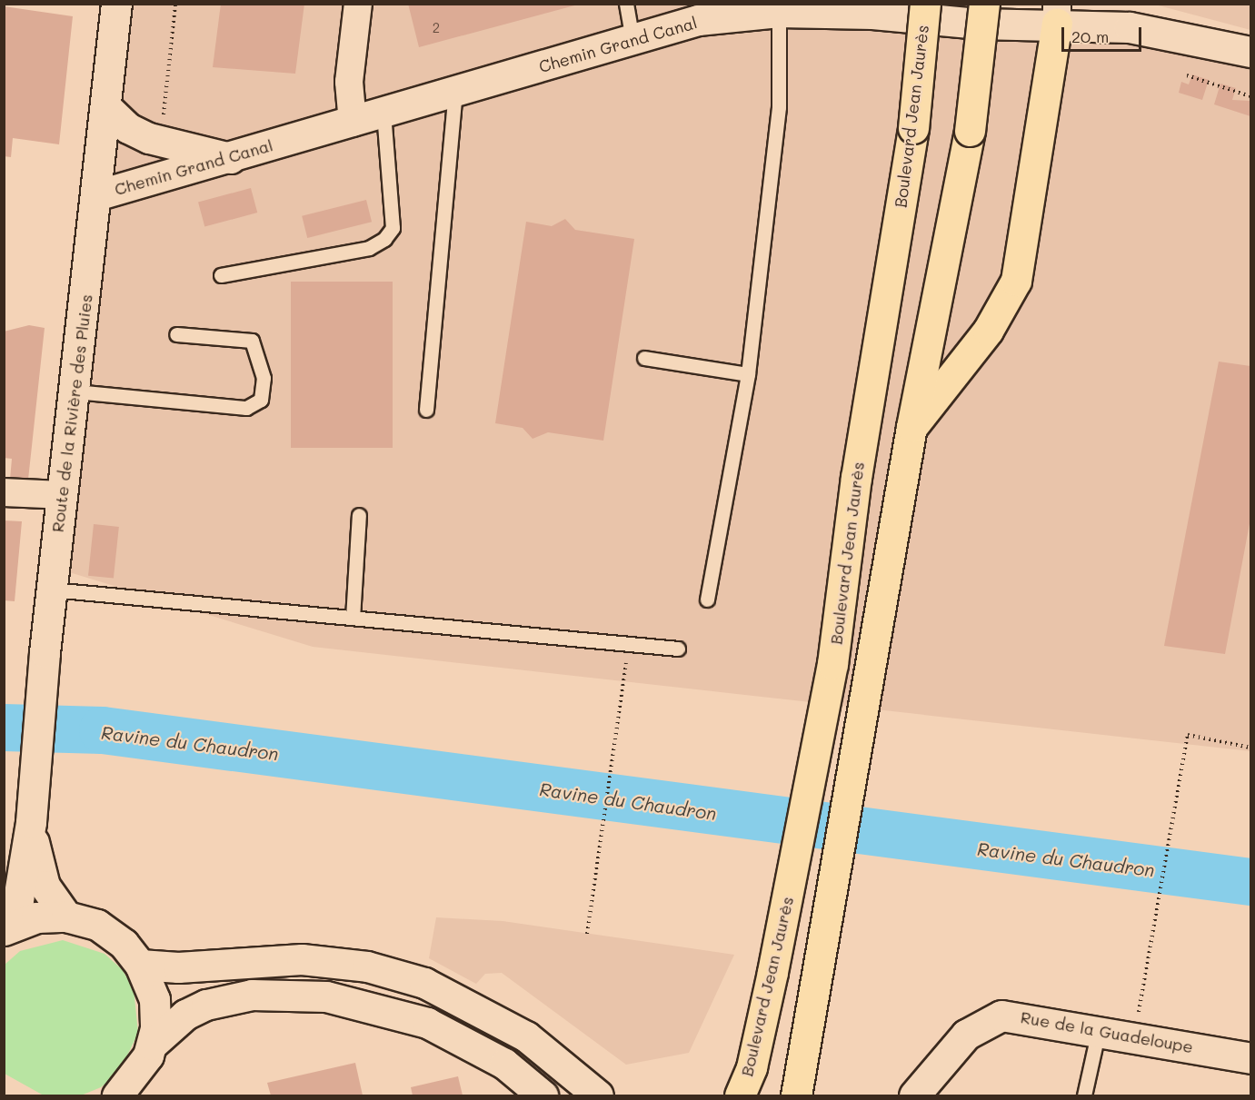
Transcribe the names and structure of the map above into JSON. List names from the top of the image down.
{
  "streets": {
    "main road": [
      "Chemin Grand Canal",
      "Boulevard Jean Jaurès",
      "Route de la Rivière des Pluies",
      "Rue de la Guadeloupe"
    ]
  },
  "crossings": [
    ["Chemin Grand Canal", "Route de la Rivière des Pluies"]
  ],
  "water": ["Ravine du Chaudron"],
  "house_numbers": ["2"],
  "scale_bar": "20 m"
}
